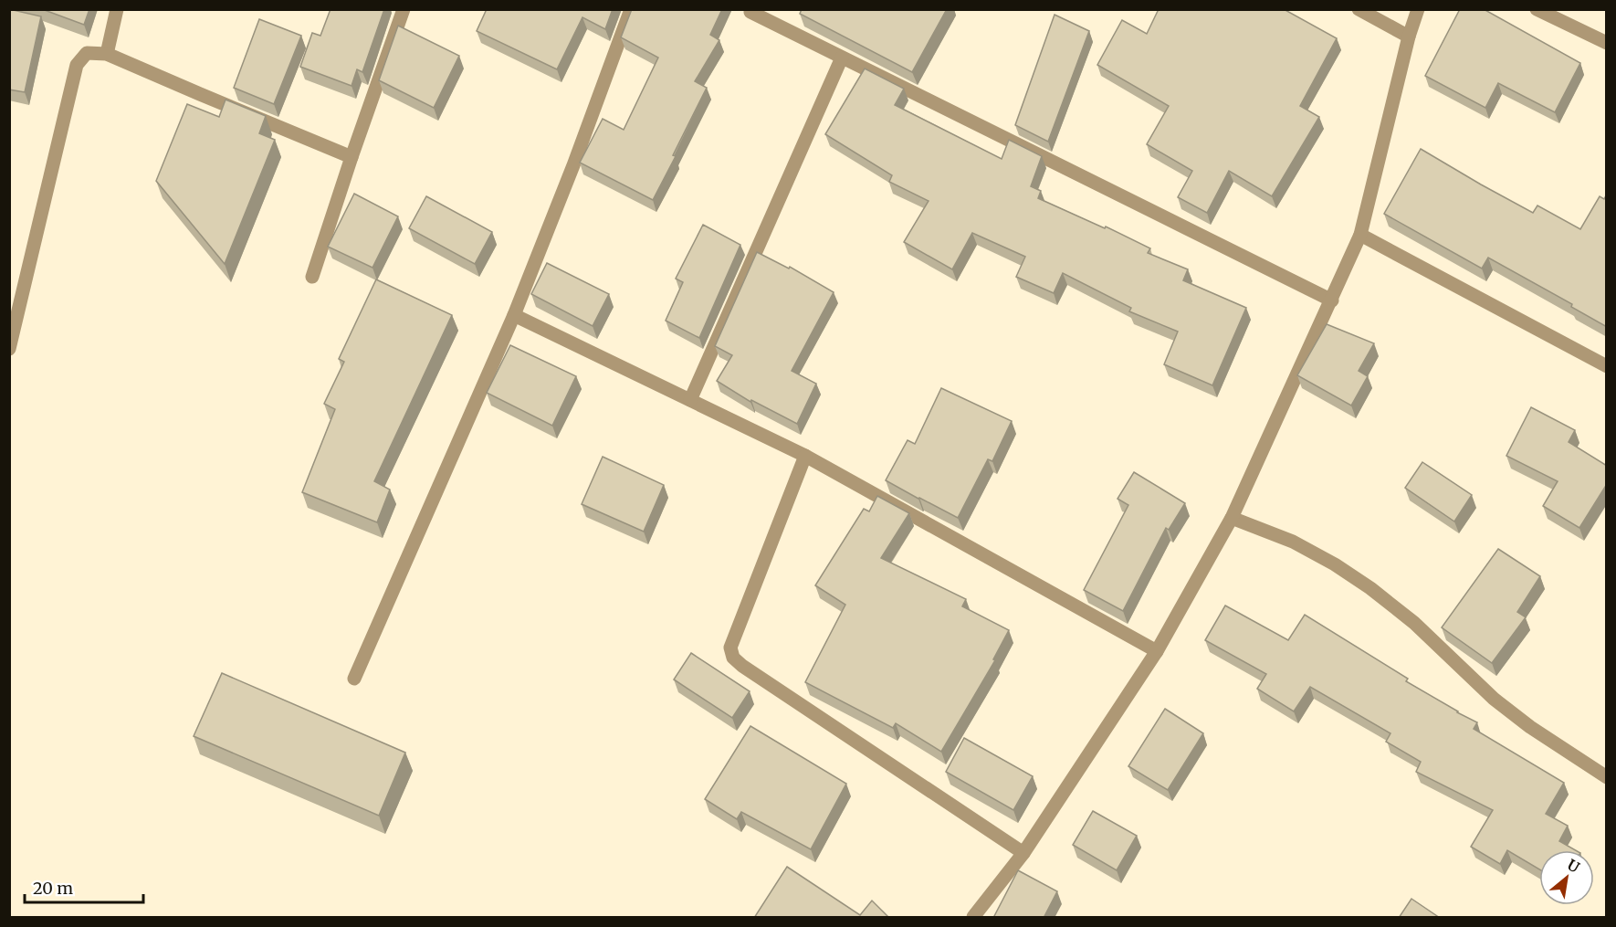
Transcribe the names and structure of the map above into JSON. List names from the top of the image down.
{
  "scale_bar": "20 m",
  "north": "top right"
}
